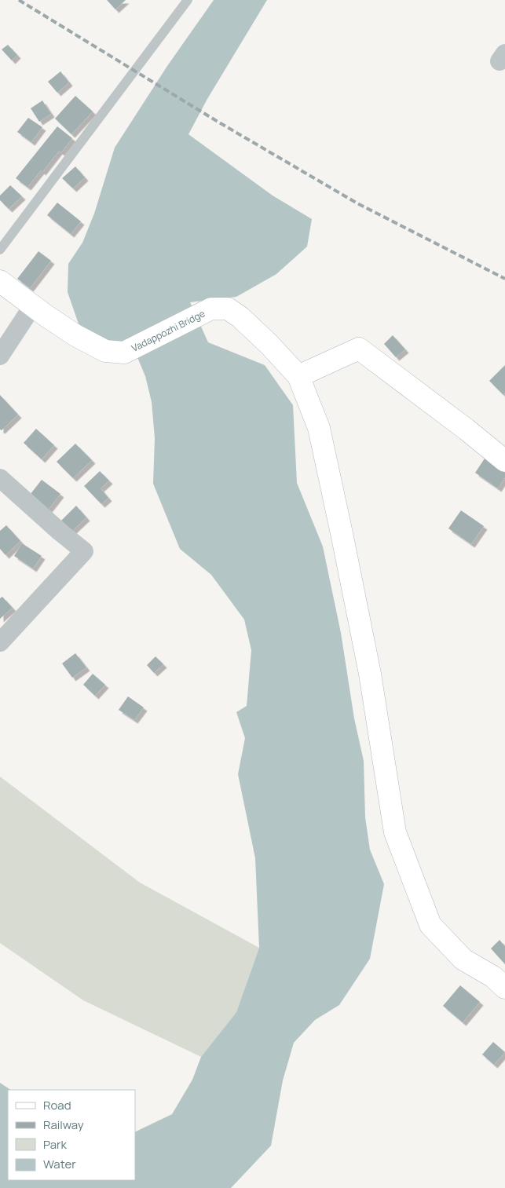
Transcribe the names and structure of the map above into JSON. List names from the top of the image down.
{
  "streets": {
    "main road": ["Vadappozhi Bridge"]
  },
  "legend": [
    "Road",
    "Railway",
    "Park",
    "Water"
  ]
}
